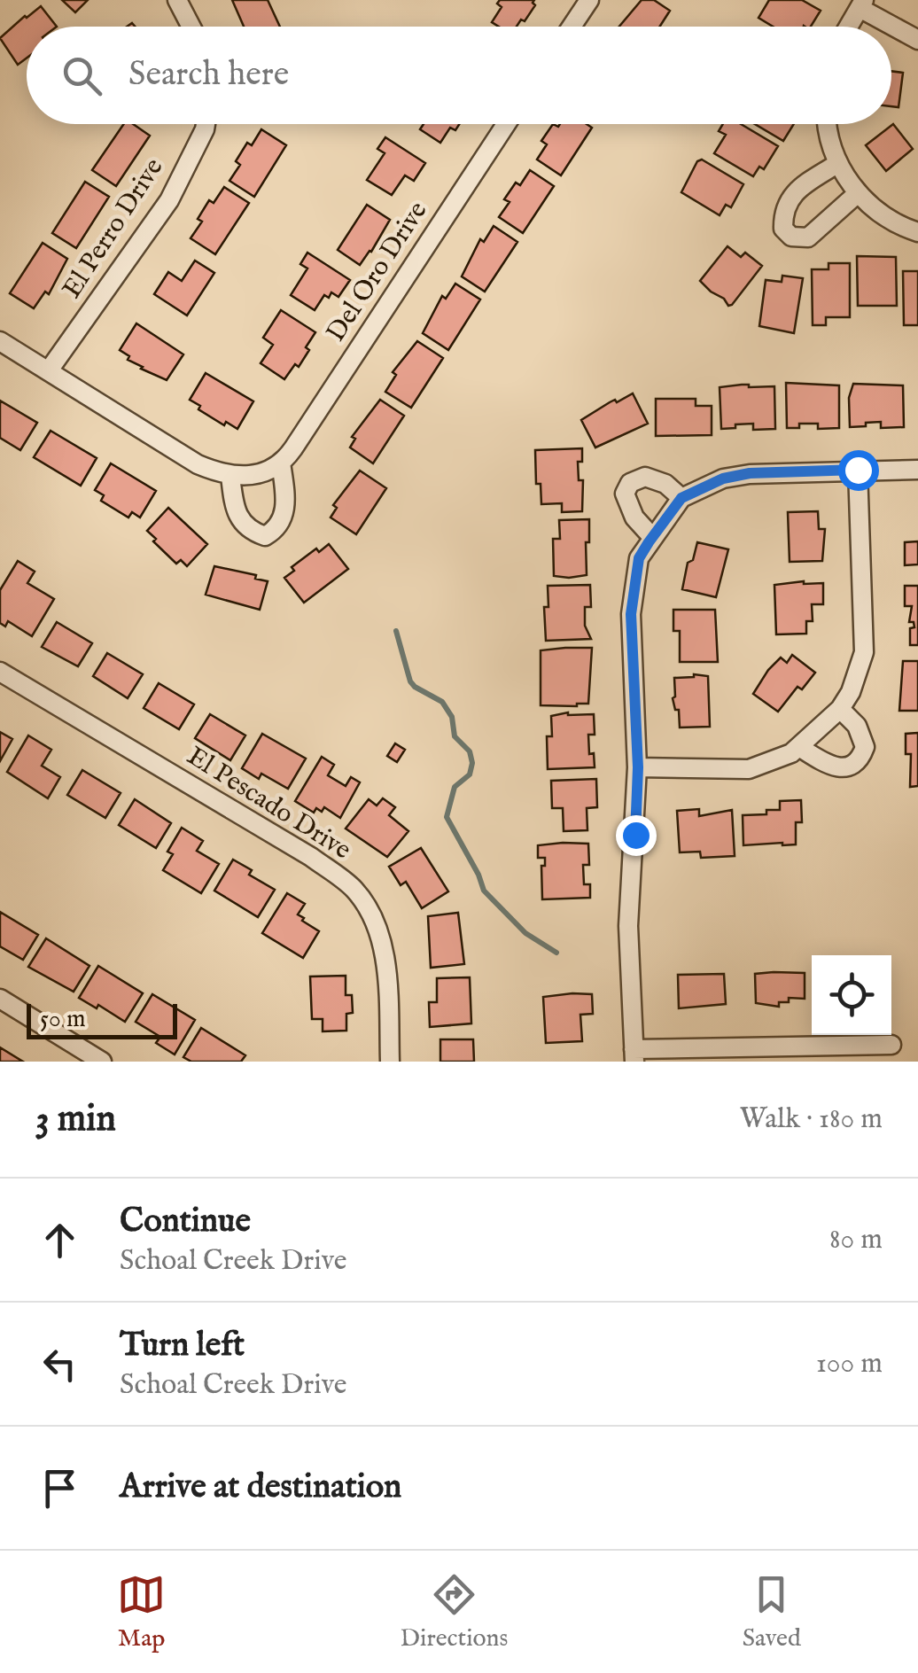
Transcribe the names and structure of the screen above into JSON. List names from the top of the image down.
{
  "streets": {
    "street": ["El Perro Drive", "Del Oro Drive", "El Pescado Drive"]
  },
  "scale_bar": "50 m",
  "page": {
    "search": "Search here",
    "scale": "50 m",
    "heading": ["3 min", "Walk · 180 m"],
    "list": [
      ["Continue", "Schoal Creek Drive", "80 m"],
      ["Turn left", "Schoal Creek Drive", "100 m"],
      "Arrive at destination"
    ],
    "nav": ["Map", "Directions", "Saved"]
  }
}
